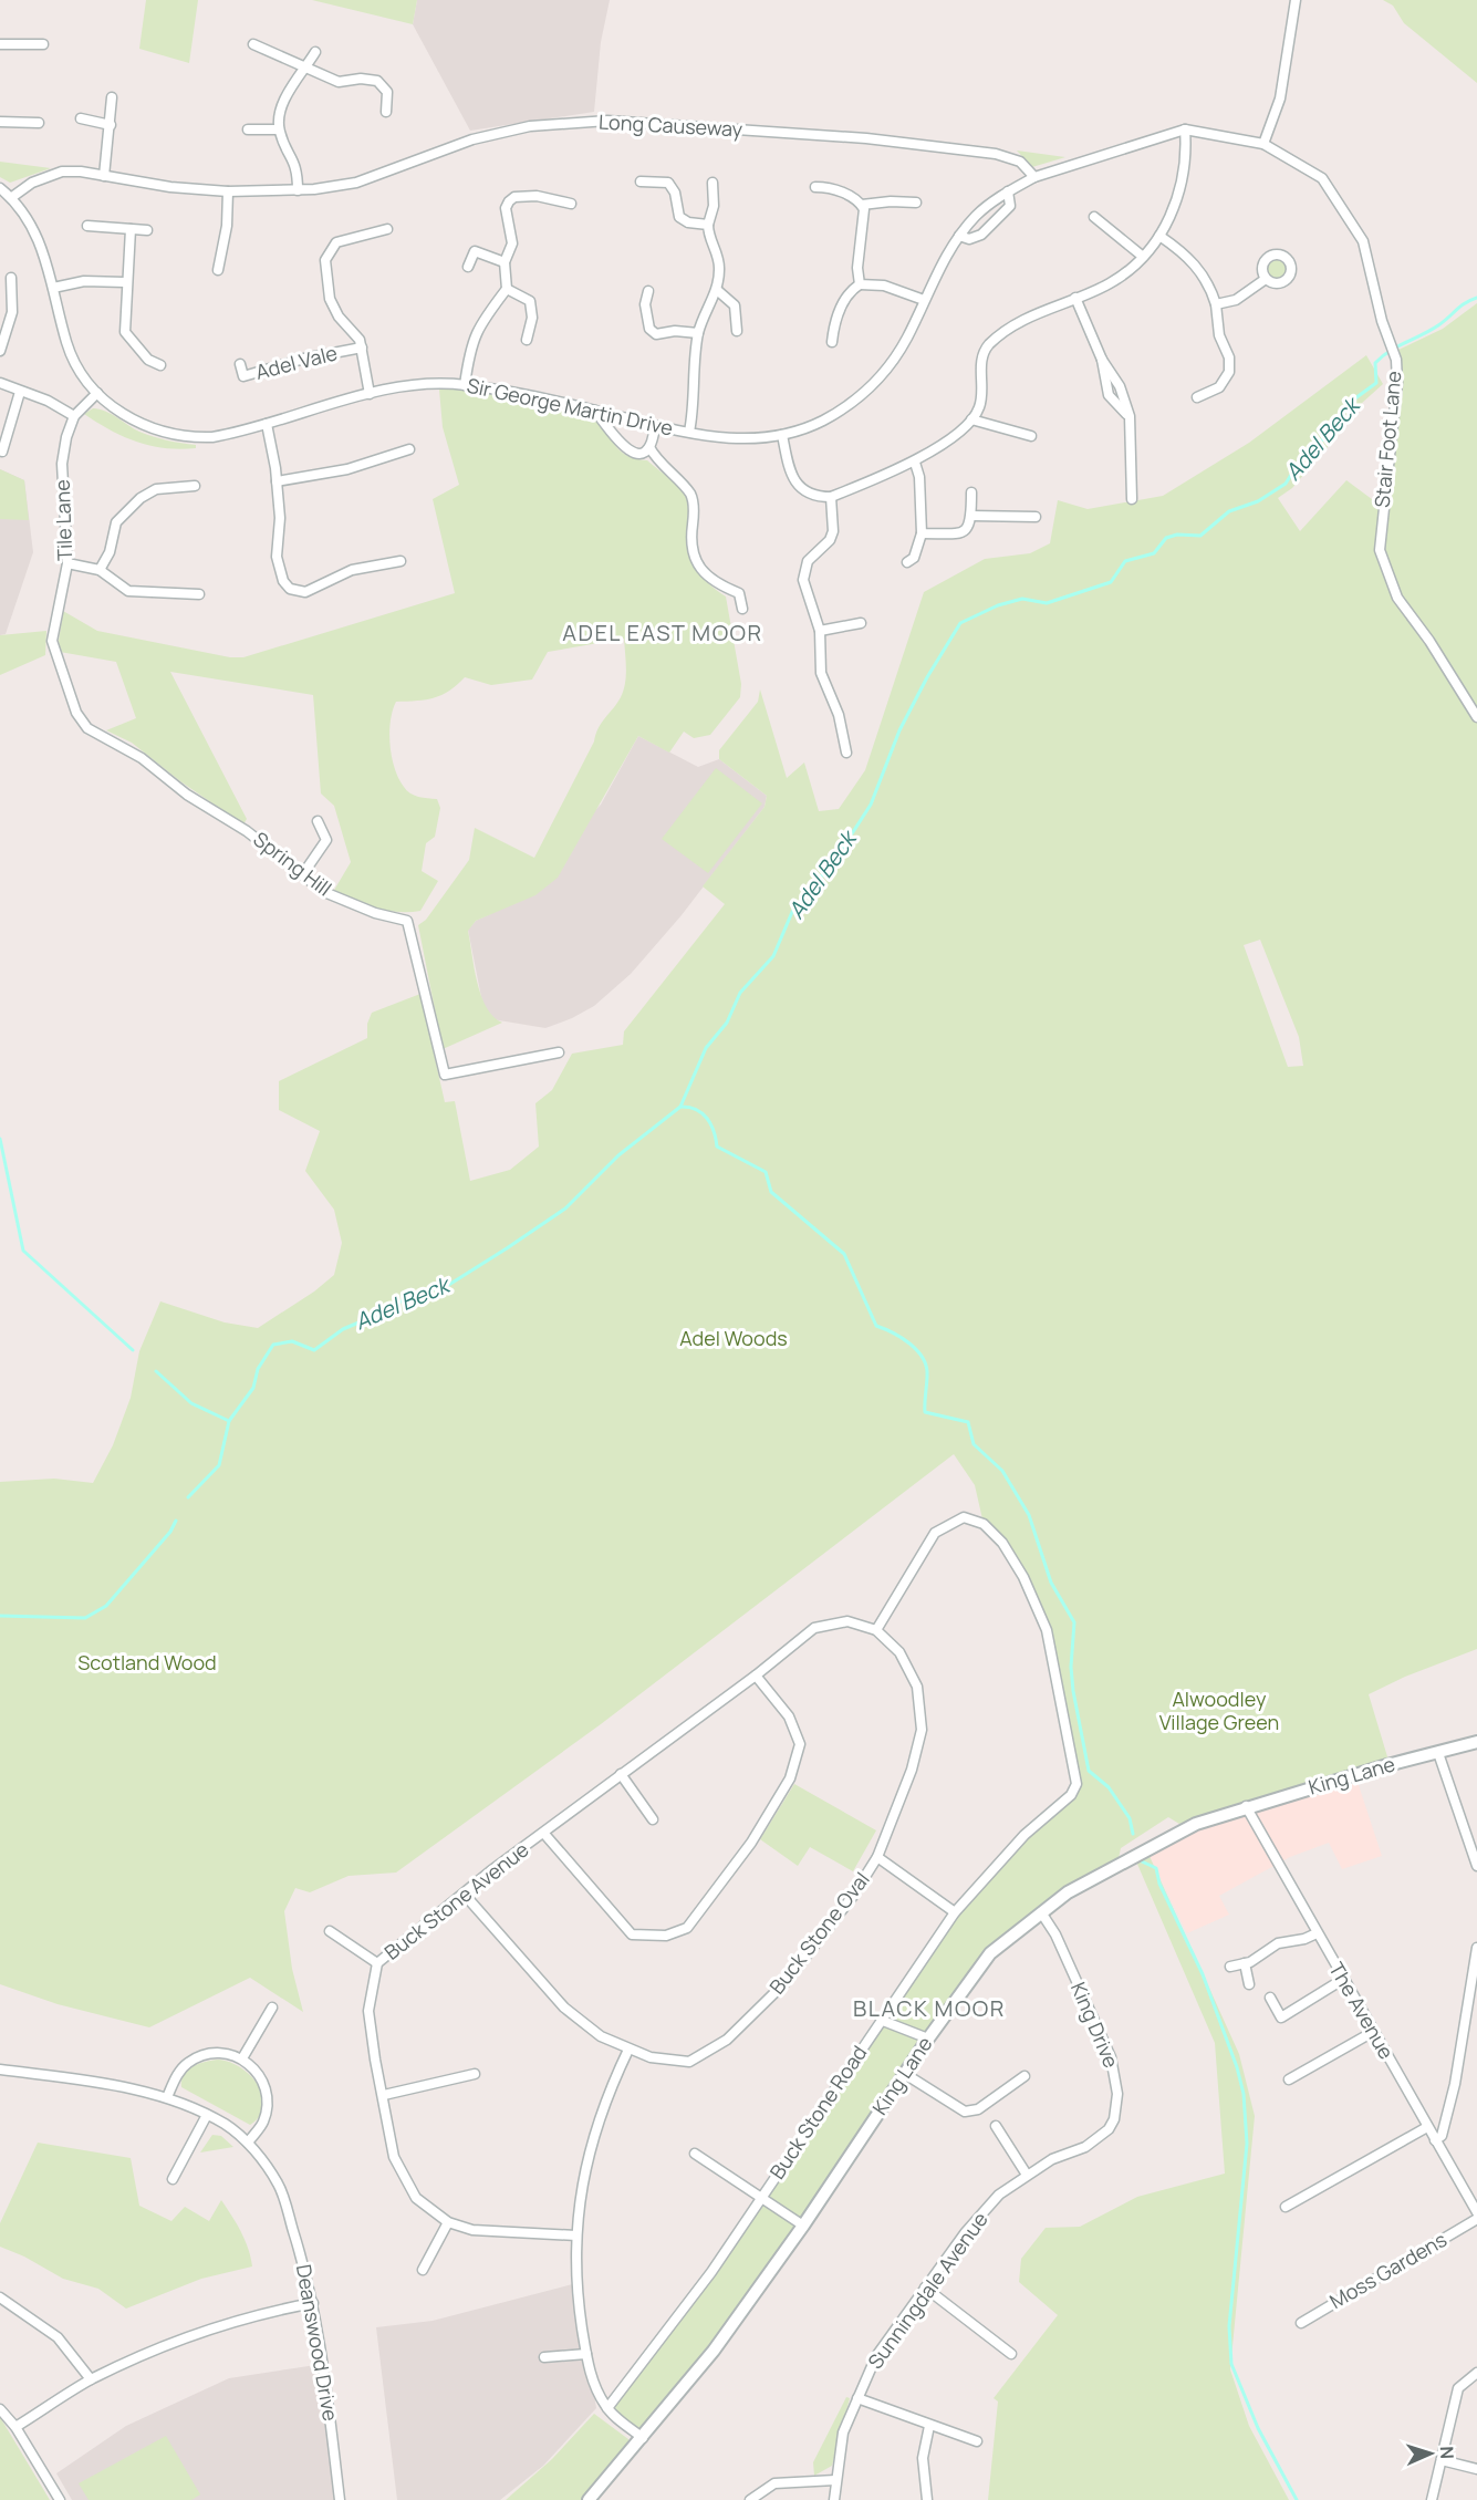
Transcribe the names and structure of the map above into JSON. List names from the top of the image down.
{
  "streets": {
    "street": [
      "Long Causeway",
      "Adel Vale",
      "Sir George Martin Drive",
      "Stair Foot Lane",
      "Tile Lane",
      "Spring Hill",
      "King Lane",
      "Buck Stone Avenue",
      "Buck Stone Oval",
      "The Avenue",
      "King Drive",
      "Buck Stone Road",
      "Moss Gardens",
      "Sunningdale Avenue",
      "Deanswood Drive"
    ]
  },
  "crossings": [
    ["Long Causeway", "Sir George Martin Drive"],
    ["Tile Lane", "Spring Hill"],
    ["King Lane", "The Avenue"],
    ["King Lane", "King Drive"],
    ["Buck Stone Avenue", "Buck Stone Oval"],
    ["Buck Stone Avenue", "Buck Stone Road"],
    ["Buck Stone Oval", "Buck Stone Road"],
    ["King Drive", "Sunningdale Avenue"]
  ],
  "districts": ["ADEL EAST MOOR", "BLACK MOOR"],
  "water": ["Adel Beck"],
  "parks": ["Adel Woods", "Scotland Wood", "Alwoodley Village Green"],
  "north": "right"
}
